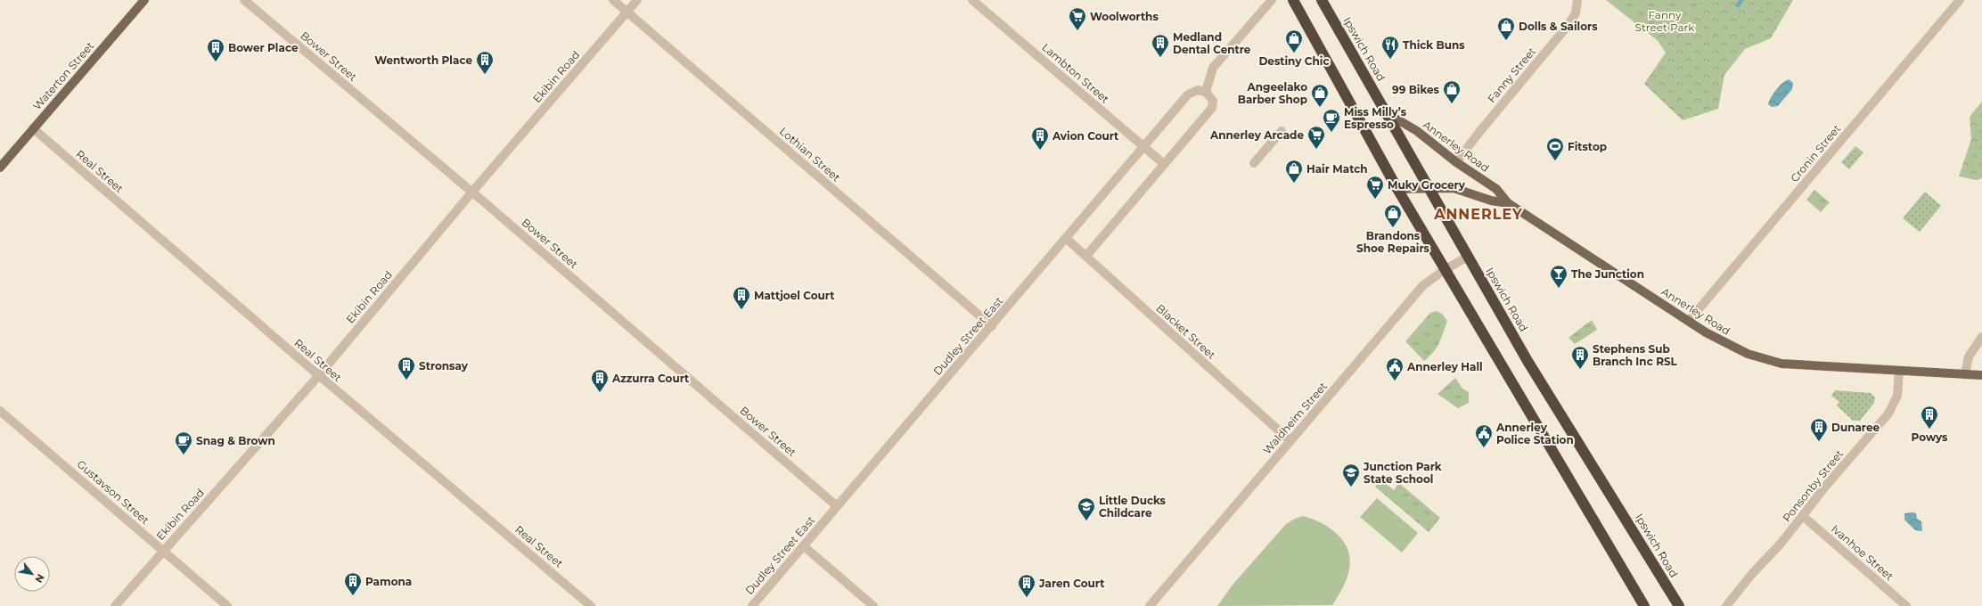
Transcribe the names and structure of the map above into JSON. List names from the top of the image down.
{
  "streets": {
    "highway": ["Ipswich Road"],
    "main road": ["Waterton Street", "Annerley Road"],
    "street": [
      "Bower Street",
      "Lambton Street",
      "Fanny Street",
      "Ekibin Road",
      "Cronin Street",
      "Lothian Street",
      "Real Street",
      "Blacket Street",
      "Dudley Street East",
      "Waldheim Street",
      "Ponsonby Street",
      "Gustavson Street",
      "Ivanhoe Street"
    ]
  },
  "crossings": [
    ["Ipswich Road", "Annerley Road"],
    ["Ipswich Road", "Waldheim Street"],
    ["Bower Street", "Ekibin Road"],
    ["Bower Street", "Dudley Street East"],
    ["Lambton Street", "Dudley Street East"],
    ["Fanny Street", "Annerley Road"],
    ["Waterton Street", "Real Street"],
    ["Ekibin Road", "Lothian Street"],
    ["Ekibin Road", "Real Street"],
    ["Ekibin Road", "Gustavson Street"],
    ["Annerley Road", "Cronin Street"],
    ["Annerley Road", "Ponsonby Street"],
    ["Lothian Street", "Dudley Street East"],
    ["Blacket Street", "Dudley Street East"],
    ["Blacket Street", "Waldheim Street"],
    ["Ponsonby Street", "Ivanhoe Street"]
  ],
  "districts": ["ANNERLEY"],
  "parks": ["Fanny Street Park"],
  "places": {
    "supermarket": ["Woolworths", "Annerley Arcade", "Muky Grocery"],
    "shop": [
      "Dolls & Sailors",
      "Destiny Chic",
      "99 Bikes",
      "Angeelako Barber Shop",
      "Hair Match",
      "Brandons Shoe Repairs"
    ],
    "building": [
      "Medland Dental Centre",
      "Bower Place",
      "Wentworth Place",
      "Avion Court",
      "Mattjoel Court",
      "Stephens Sub Branch Inc RSL",
      "Stronsay",
      "Azzurra Court",
      "Powys",
      "Dunaree",
      "Pamona",
      "Jaren Court"
    ],
    "restaurant": ["Thick Buns"],
    "cafe": ["Miss Milly’s Espresso", "Snag & Brown"],
    "sports": ["Fitstop"],
    "bar": ["The Junction"],
    "public building": ["Annerley Hall", "Annerley Police Station"],
    "school or university": ["Junction Park State School", "Little Ducks Childcare"]
  },
  "north": "bottom right"
}
